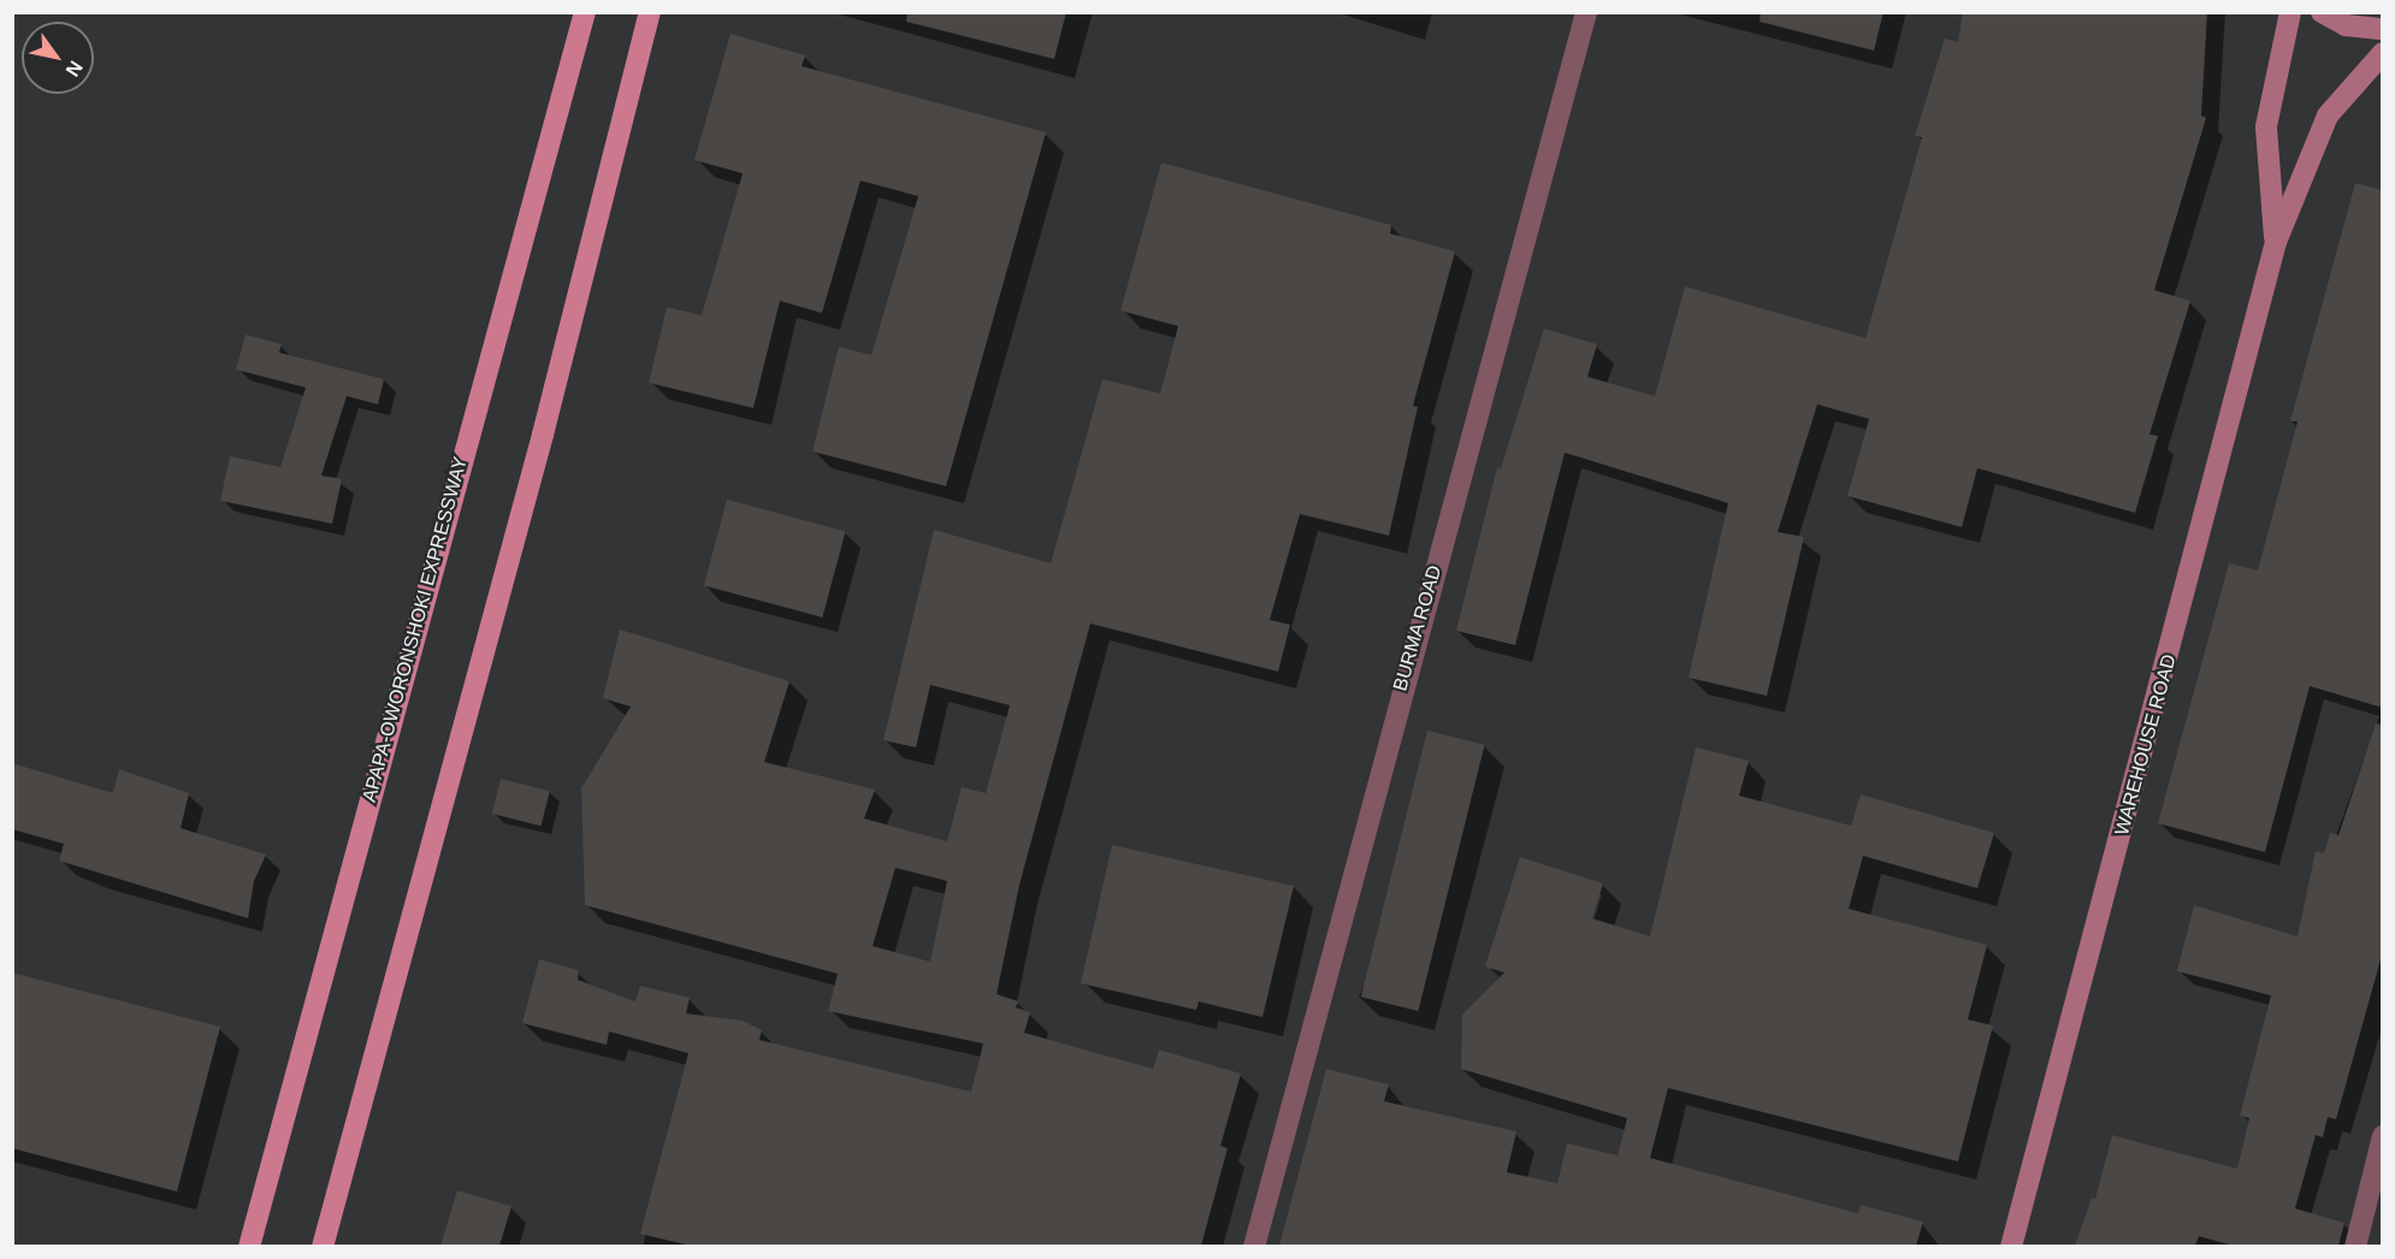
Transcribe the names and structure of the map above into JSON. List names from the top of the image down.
{
  "streets": {
    "main road": ["APAPA-OWORONSHOKI EXPRESSWAY", "WAREHOUSE ROAD"],
    "street": ["BURMA ROAD"]
  },
  "north": "bottom right"
}
